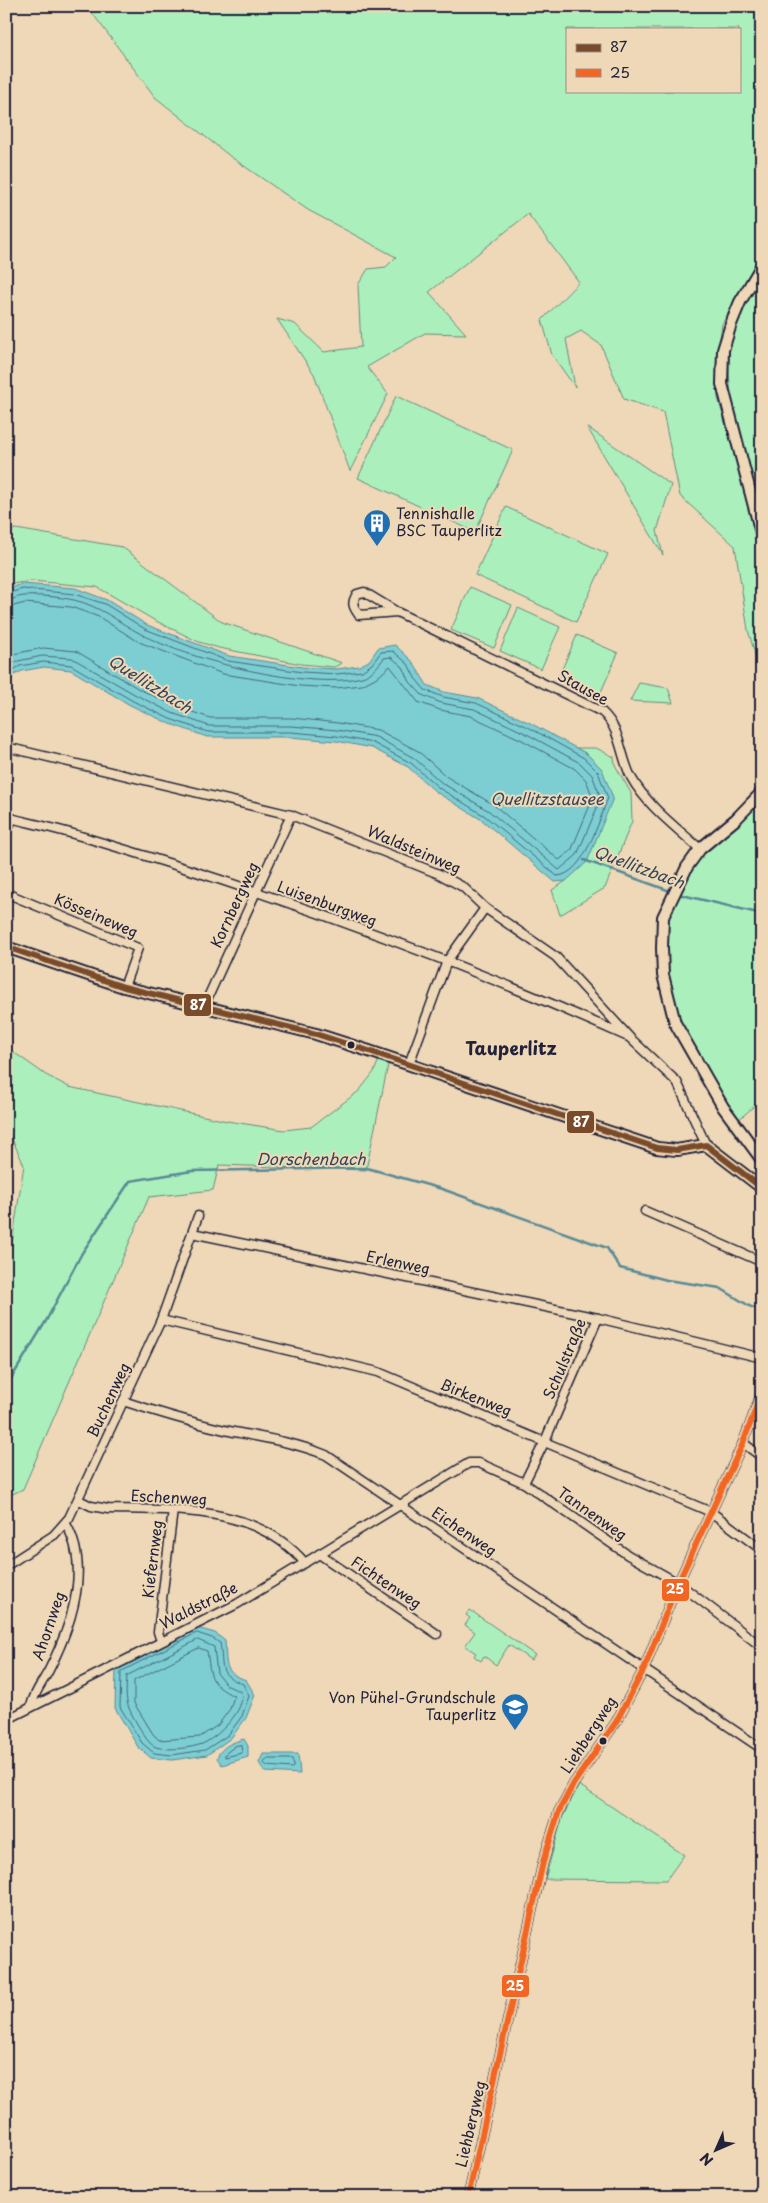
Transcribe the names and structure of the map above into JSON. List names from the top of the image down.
{
  "streets": {
    "street": [
      "Stausee",
      "Waldsteinweg",
      "Luisenburgweg",
      "Kornbergweg",
      "Kösseineweg",
      "Erlenweg",
      "Schulstraße",
      "Birkenweg",
      "Buchenweg",
      "Eschenweg",
      "Tannenweg",
      "Eichenweg",
      "Kiefernweg",
      "Fichtenweg",
      "Waldstraße",
      "Ahornweg",
      "Liehbergweg"
    ]
  },
  "crossings": [
    ["Waldsteinweg", "Luisenburgweg"],
    ["Waldsteinweg", "Kornbergweg"],
    ["Luisenburgweg", "Kornbergweg"],
    ["Erlenweg", "Schulstraße"],
    ["Erlenweg", "Buchenweg"],
    ["Schulstraße", "Birkenweg"],
    ["Schulstraße", "Tannenweg"],
    ["Birkenweg", "Buchenweg"],
    ["Birkenweg", "Liehbergweg"],
    ["Buchenweg", "Eschenweg"],
    ["Buchenweg", "Eichenweg"],
    ["Buchenweg", "Ahornweg"],
    ["Eschenweg", "Kiefernweg"],
    ["Eschenweg", "Waldstraße"],
    ["Tannenweg", "Eichenweg"],
    ["Tannenweg", "Waldstraße"],
    ["Tannenweg", "Liehbergweg"],
    ["Eichenweg", "Waldstraße"],
    ["Eichenweg", "Liehbergweg"],
    ["Kiefernweg", "Waldstraße"],
    ["Fichtenweg", "Waldstraße"],
    ["Waldstraße", "Ahornweg"]
  ],
  "districts": ["Tauperlitz"],
  "water": ["Quellitzbach", "Quellitzstausee", "Dorschenbach"],
  "places": {
    "building": ["Tennishalle BSC Tauperlitz"],
    "school or university": ["Von Pühel-Grundschule Tauperlitz"]
  },
  "lines": ["transit line 87", "transit line 25"],
  "legend": ["87", "25"],
  "north": "bottom left"
}
